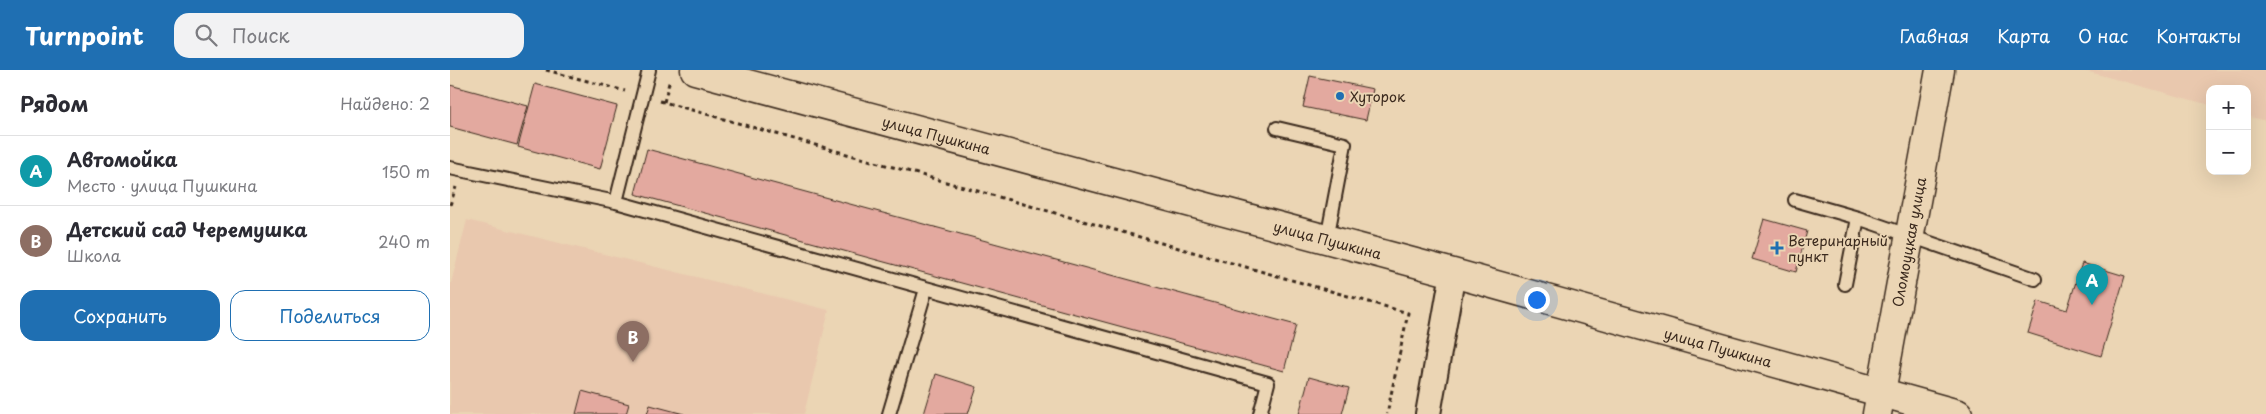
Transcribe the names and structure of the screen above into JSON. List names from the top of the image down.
{
  "streets": {
    "street": ["улица Пушкина", "Оломоуцкая улица"]
  },
  "crossings": [
    ["улица Пушкина", "Оломоуцкая улица"]
  ],
  "places": {
    "other": ["Хуторок"],
    "health": ["Ветеринарный пункт"]
  },
  "page": {
    "header": "Turnpoint",
    "search": "Поиск",
    "nav": [
      "Главная",
      "Карта",
      "О нас",
      "Контакты"
    ],
    "heading": ["Рядом", "Найдено: 2"],
    "map_buttons": ["+", "−"],
    "list": [
      {
        "mark": "A",
        "name": "Автомойка",
        "note": "Место · улица Пушкина",
        "value": "150 m"
      },
      {
        "mark": "B",
        "name": "Детский сад Черемушка",
        "note": "Школа",
        "value": "240 m"
      }
    ],
    "pins": ["A", "B"],
    "buttons": ["Сохранить", "Поделиться"]
  }
}
